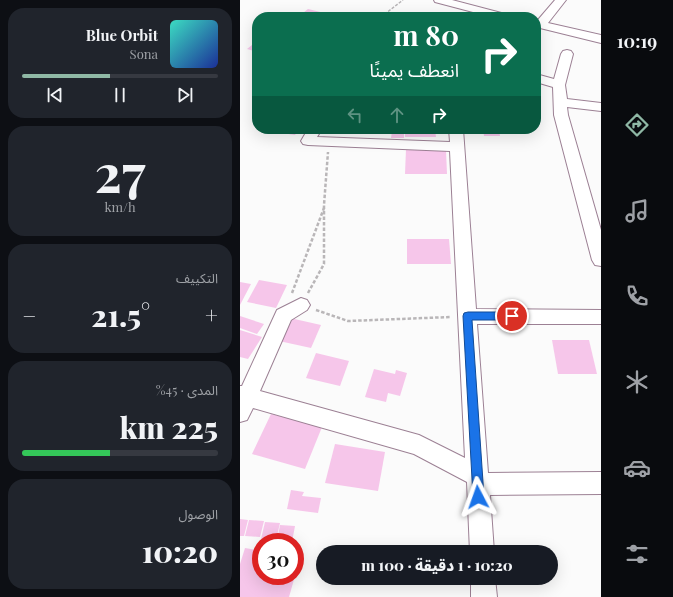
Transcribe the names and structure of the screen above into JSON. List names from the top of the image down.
{
  "page": {
    "tabs": "10:19",
    "turn": ["80 m", "انعطف يمينًا"],
    "song": ["Blue Orbit", "Sona"],
    "tile": [
      ["27", "km/h"],
      "التكييف",
      ["المدى · 45%", "225 km"],
      ["الوصول", "10:20"]
    ],
    "heat": ["−", "21.5°", "+"],
    "limit": "30",
    "trip": "10:20 · 1 دقيقة · 100 m"
  }
}
